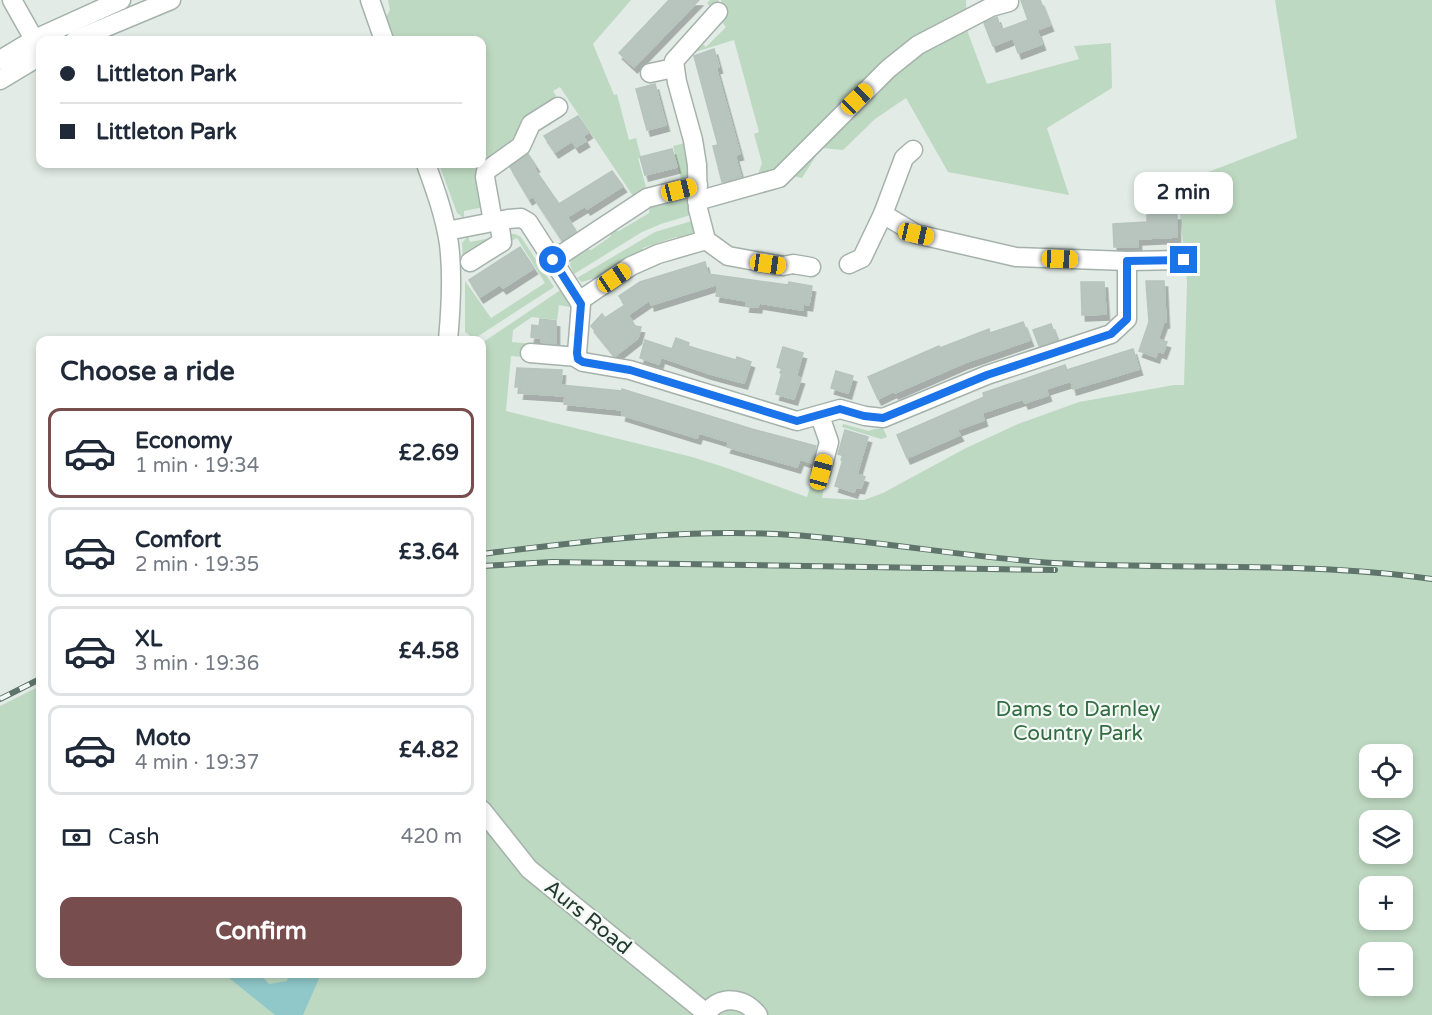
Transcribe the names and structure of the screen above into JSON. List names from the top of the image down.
{
  "streets": {
    "street": ["Aurs Road"]
  },
  "parks": ["Dams to Darnley Country Park"],
  "page": {
    "banner": ["Littleton Park", "Littleton Park"],
    "bubble": "2 min",
    "heading": "Choose a ride",
    "list": [
      {
        "name": "Economy",
        "note": "1 min · 19:34",
        "value": "£2.69"
      },
      {
        "name": "Comfort",
        "note": "2 min · 19:35",
        "value": "£3.64"
      },
      {
        "name": "XL",
        "note": "3 min · 19:36",
        "value": "£4.58"
      },
      {
        "name": "Moto",
        "note": "4 min · 19:37",
        "value": "£4.82"
      }
    ],
    "map_buttons": ["+", "−"],
    "pay": ["Cash", "420 m"],
    "buttons": "Confirm"
  }
}
